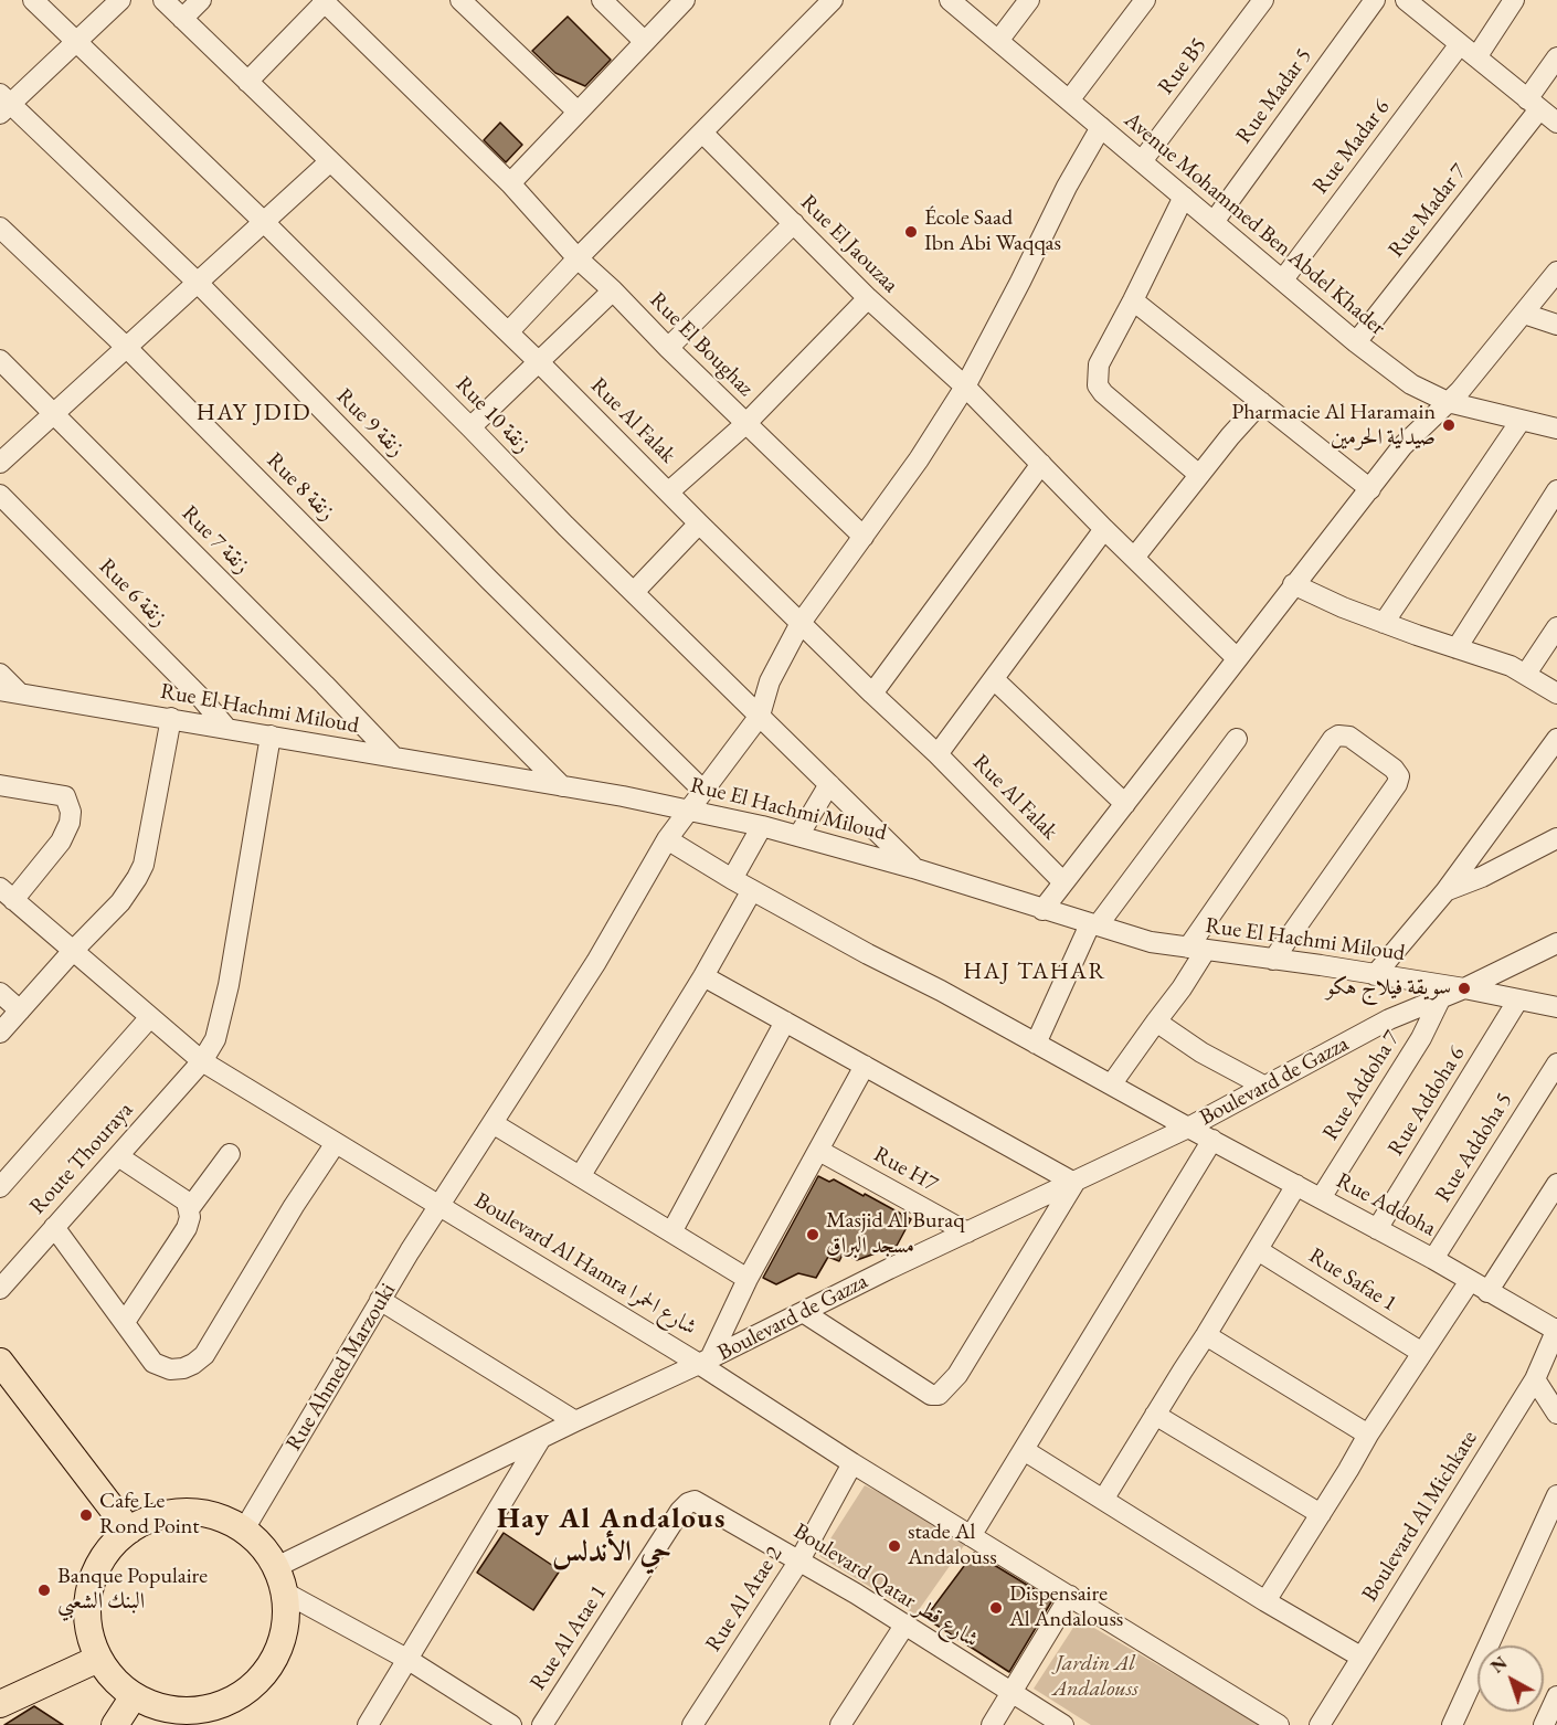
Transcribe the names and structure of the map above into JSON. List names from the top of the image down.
{
  "streets": {
    "street": [
      "Rue B5",
      "Rue Madar 5",
      "Rue Madar 6",
      "Rue Madar 7",
      "Avenue Mohammed Ben Abdel Khader",
      "Rue El Jaouzaa",
      "Rue El Boughaz",
      "Rue 10 زنقة",
      "Rue Al Falak",
      "Rue 9 زنقة",
      "Rue 8 زنقة",
      "Rue 7 زنقة",
      "Rue 6 زنقة",
      "Rue El Hachmi Miloud",
      "Boulevard de Gazza",
      "Rue Addoha 7",
      "Rue Addoha 6",
      "Rue Addoha 5",
      "Route Thouraya",
      "Rue H7",
      "Rue Addoha",
      "Boulevard Al Hamra شارع الحمرا",
      "Rue Safae 1",
      "Rue Ahmed Marzouki",
      "Boulevard Al Michkate",
      "Boulevard Qatar شارع قطر",
      "Rue Al Atae 2",
      "Rue Al Atae 1"
    ]
  },
  "crossings": [
    ["Rue B5", "Avenue Mohammed Ben Abdel Khader"],
    ["Rue Madar 5", "Avenue Mohammed Ben Abdel Khader"],
    ["Rue Madar 6", "Avenue Mohammed Ben Abdel Khader"],
    ["Rue Madar 7", "Avenue Mohammed Ben Abdel Khader"],
    ["Rue 10 زنقة", "Rue El Hachmi Miloud"],
    ["Rue 10 زنقة", "Rue Ahmed Marzouki"],
    ["Rue 9 زنقة", "Rue Ahmed Marzouki"],
    ["Rue 8 زنقة", "Rue El Hachmi Miloud"],
    ["Rue 7 زنقة", "Rue El Hachmi Miloud"],
    ["Rue 6 زنقة", "Rue El Hachmi Miloud"],
    ["Rue El Hachmi Miloud", "Boulevard de Gazza"],
    ["Rue El Hachmi Miloud", "Rue Addoha 6"],
    ["Rue El Hachmi Miloud", "Route Thouraya"],
    ["Rue El Hachmi Miloud", "Rue Ahmed Marzouki"],
    ["Boulevard de Gazza", "Rue Addoha 7"],
    ["Boulevard de Gazza", "Rue H7"],
    ["Boulevard de Gazza", "Rue Addoha"],
    ["Boulevard de Gazza", "Boulevard Al Hamra شارع الحمرا"],
    ["Boulevard de Gazza", "Rue Ahmed Marzouki"],
    ["Rue Addoha 7", "Rue Addoha"],
    ["Rue Addoha 6", "Rue Addoha"],
    ["Rue Addoha 5", "Rue Addoha"],
    ["Route Thouraya", "Boulevard Al Hamra شارع الحمرا"],
    ["Rue Addoha", "Rue Ahmed Marzouki"],
    ["Rue Addoha", "Boulevard Al Michkate"],
    ["Boulevard Al Hamra شارع الحمرا", "Rue Ahmed Marzouki"],
    ["Boulevard Al Hamra شارع الحمرا", "Rue Al Atae 2"],
    ["Boulevard Qatar شارع قطر", "Rue Al Atae 2"],
    ["Boulevard Qatar شارع قطر", "Rue Al Atae 1"]
  ],
  "districts": ["HAY JDID", "HAJ TAHAR", "Hay Al Andalous حي الأندلس"],
  "parks": ["Jardin Al Andalouss"],
  "places": [
    "École Saad Ibn Abi Waqqas",
    "Pharmacie Al Haramain صيدلية الحرمين",
    "سويقة فيلاج هكو",
    "Masjid Al Buraq مسجد البراق",
    "Cafe Le Rond Point",
    "stade Al Andalouss",
    "Banque Populaire البنك الشعبي",
    "Dispensaire Al Andalouss"
  ],
  "north": "top left"
}
